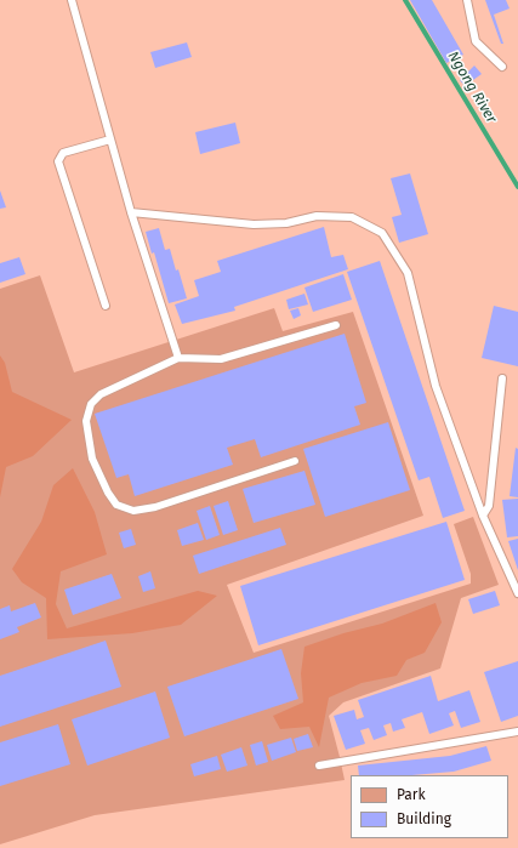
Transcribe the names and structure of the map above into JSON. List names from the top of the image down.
{
  "water": ["Ngong River"],
  "legend": ["Park", "Building"]
}
